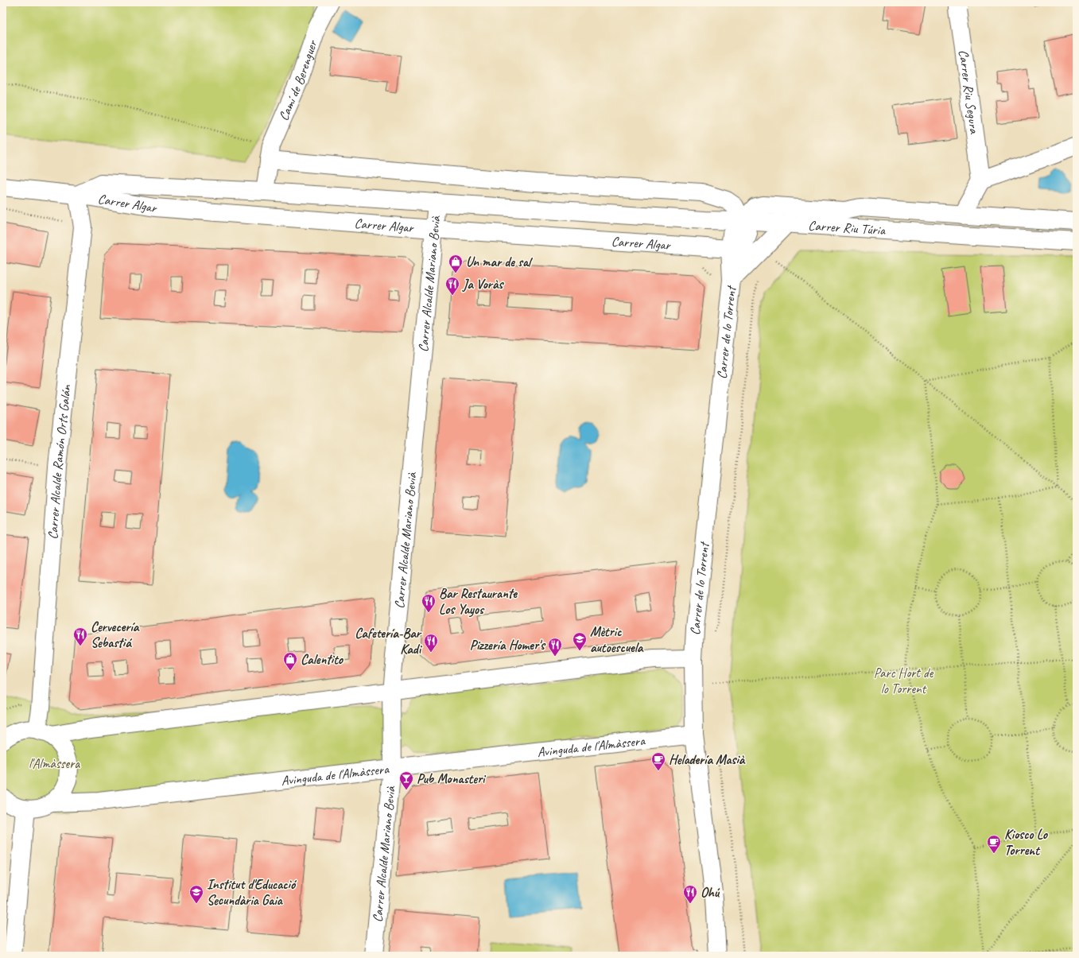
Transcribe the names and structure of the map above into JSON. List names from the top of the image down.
{
  "streets": {
    "street": [
      "Camí de Berenguer",
      "Carrer Riu Segura",
      "Carrer Algar",
      "Carrer Riu Túria",
      "Carrer Alcalde Mariano Bevià",
      "Carrer de lo Torrent",
      "Carrer Alcalde Ramón Orts Galán",
      "Avinguda de l'Almàssera"
    ]
  },
  "crossings": [
    ["Carrer Algar", "Carrer Riu Túria"],
    ["Carrer Algar", "Carrer Alcalde Mariano Bevià"],
    ["Carrer Algar", "Carrer de lo Torrent"],
    ["Carrer Algar", "Carrer Alcalde Ramón Orts Galán"],
    ["Carrer Riu Túria", "Carrer de lo Torrent"],
    ["Carrer Alcalde Mariano Bevià", "Avinguda de l'Almàssera"],
    ["Carrer de lo Torrent", "Avinguda de l'Almàssera"]
  ],
  "parks": ["Parc Hort de lo Torrent", "l'Almàssera"],
  "places": {
    "shop": ["Un mar de sal", "Calentito"],
    "restaurant": [
      "Ja Voràs",
      "Bar Restaurante Los Yayos",
      "Cervecería Sebastiá",
      "Cafetería-Bar Kadi",
      "Pizzería Homer's",
      "Ohú"
    ],
    "school or university": ["Mètric autoescuela", "Institut d'Educació Secundària Gaia"],
    "cafe": ["Heladería Masià", "Kiosco Lo Torrent"],
    "bar": ["Pub Monasteri"]
  }
}
